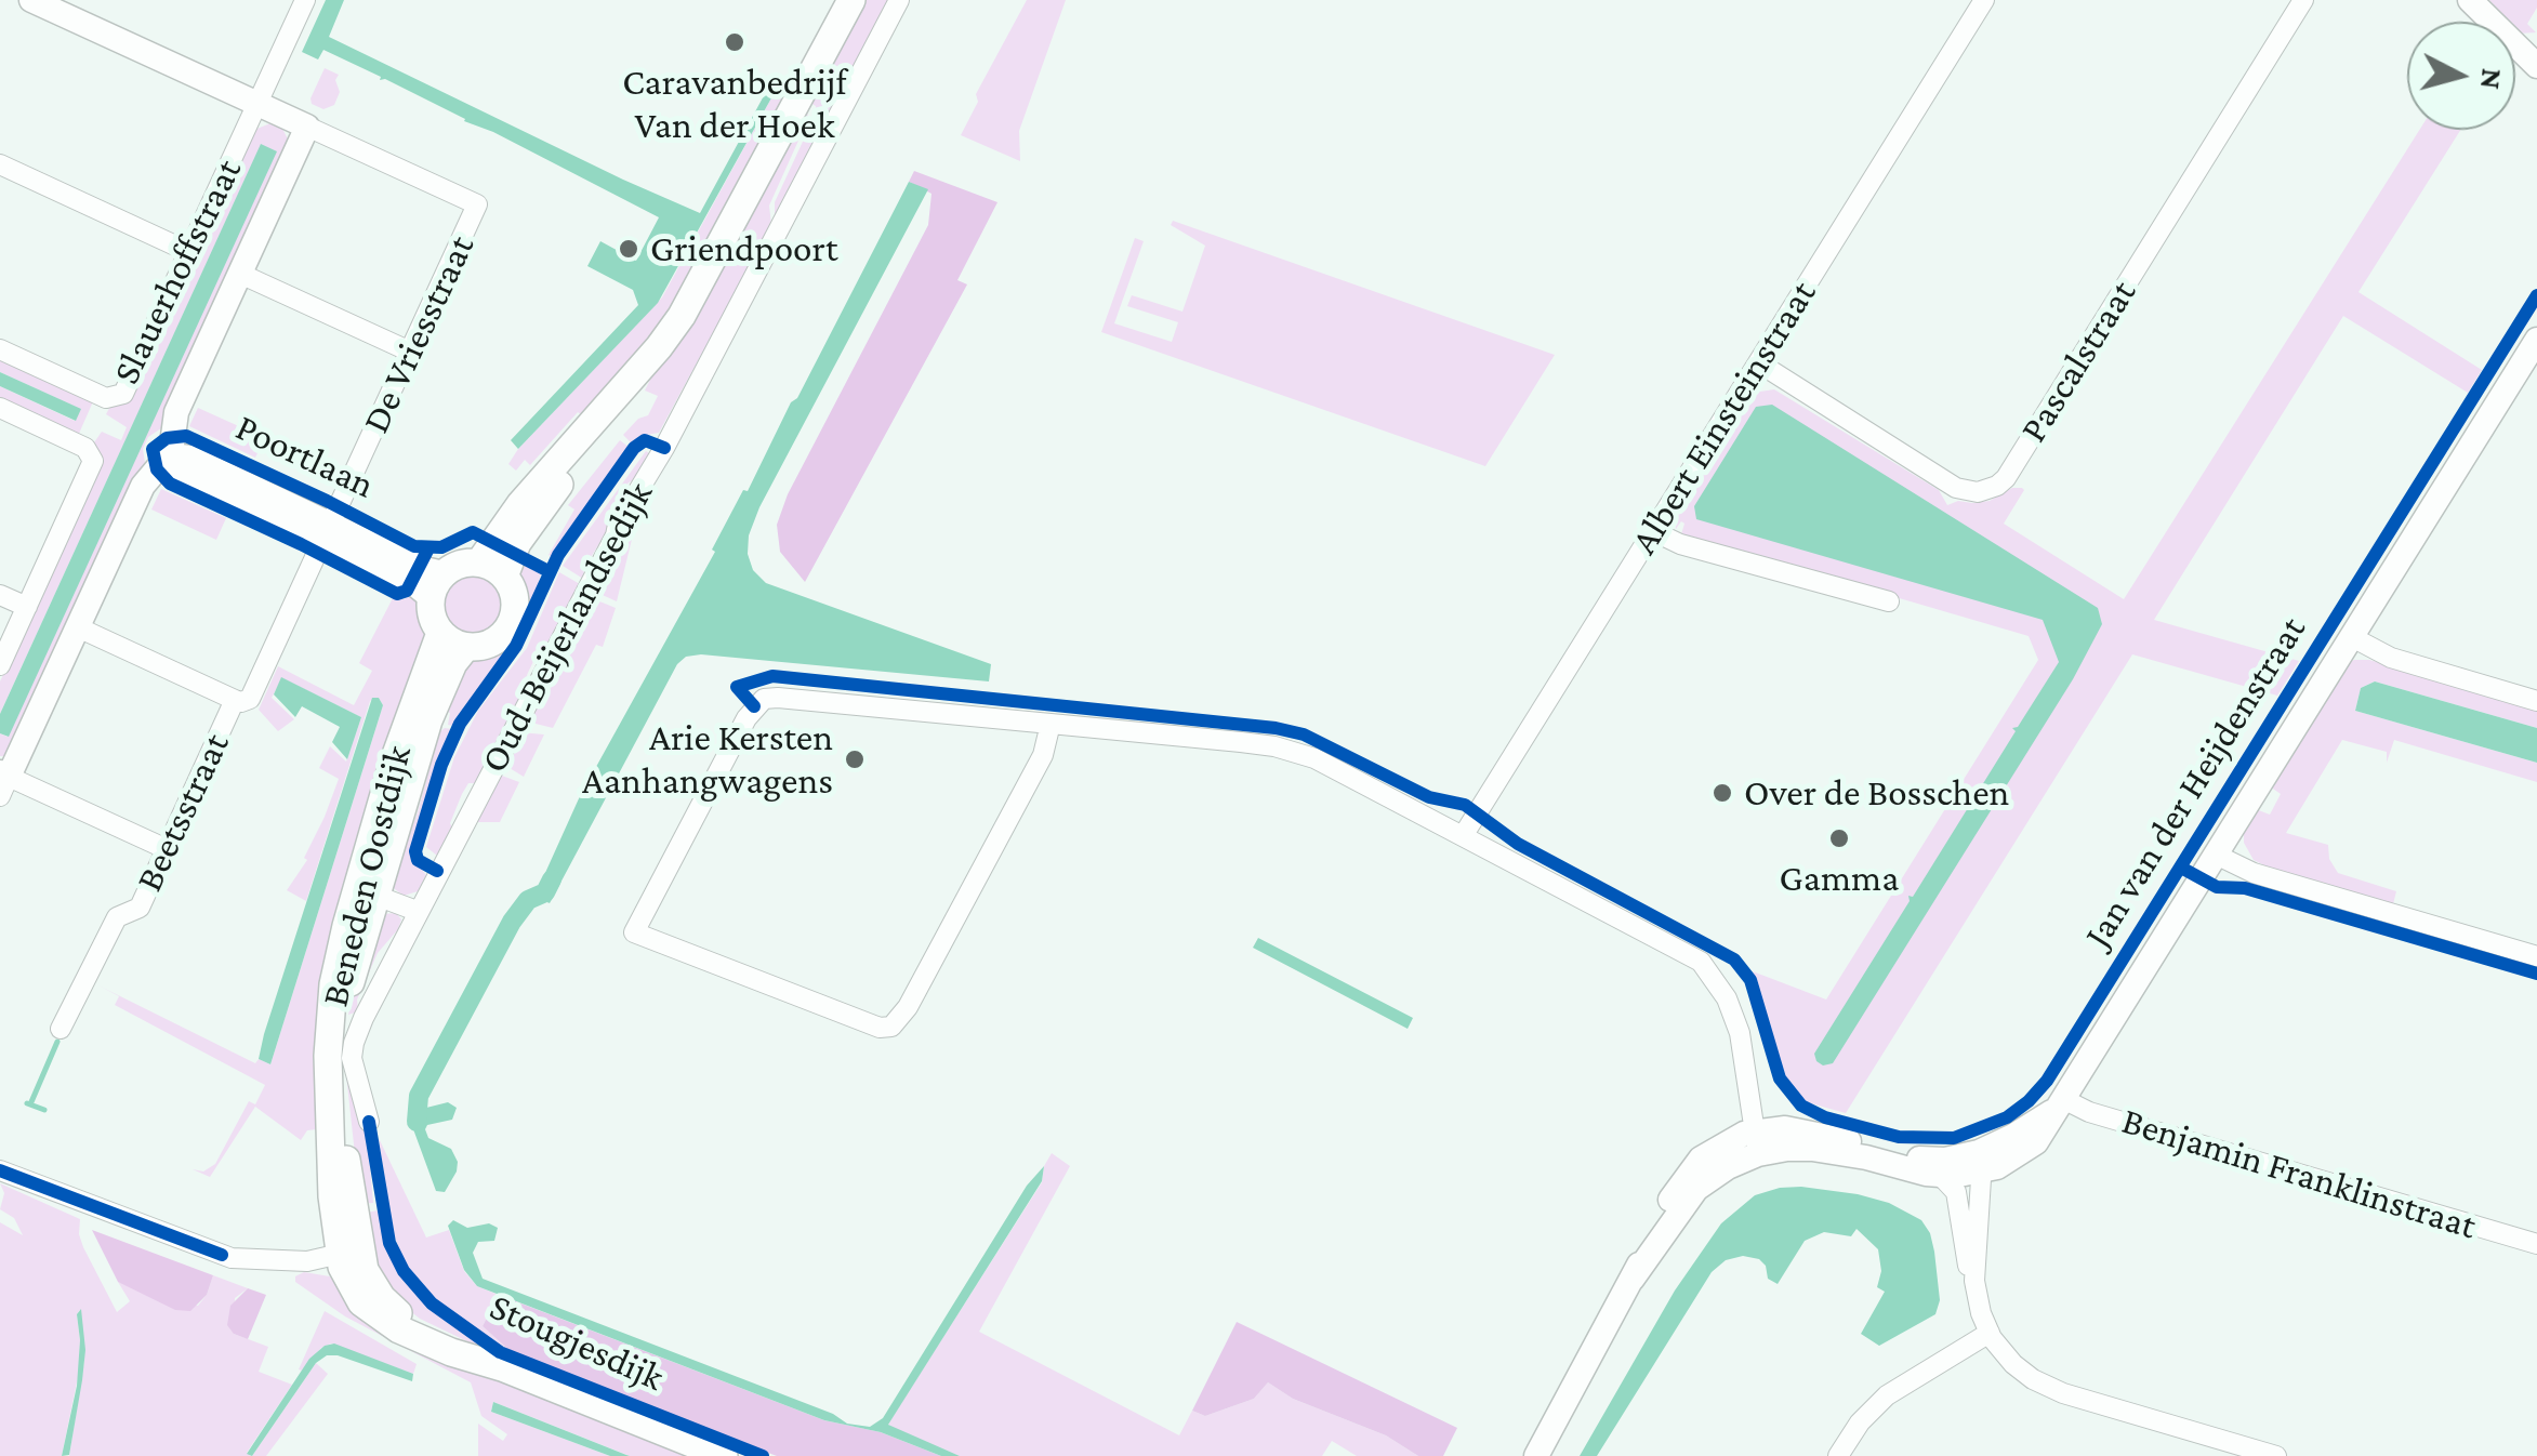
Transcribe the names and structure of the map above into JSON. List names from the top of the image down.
{
  "streets": {
    "main road": ["Beneden Oostdijk", "Stougjesdijk"],
    "street": [
      "Slauerhoffstraat",
      "De Vriesstraat",
      "Pascalstraat",
      "Albert Einsteinstraat",
      "Poortlaan",
      "Oud-Beijerlandsedijk",
      "Jan van der Heijdenstraat",
      "Beetsstraat",
      "Benjamin Franklinstraat"
    ]
  },
  "crossings": [
    ["De Vriesstraat", "Poortlaan"],
    ["De Vriesstraat", "Beetsstraat"],
    ["Pascalstraat", "Albert Einsteinstraat"],
    ["Poortlaan", "Beetsstraat"],
    ["Poortlaan", "Beneden Oostdijk"],
    ["Jan van der Heijdenstraat", "Benjamin Franklinstraat"],
    ["Beneden Oostdijk", "Stougjesdijk"]
  ],
  "places": [
    "Caravanbedrijf Van der Hoek",
    "Griendpoort",
    "Arie Kersten Aanhangwagens",
    "Over de Bosschen",
    "Gamma"
  ],
  "north": "right"
}
